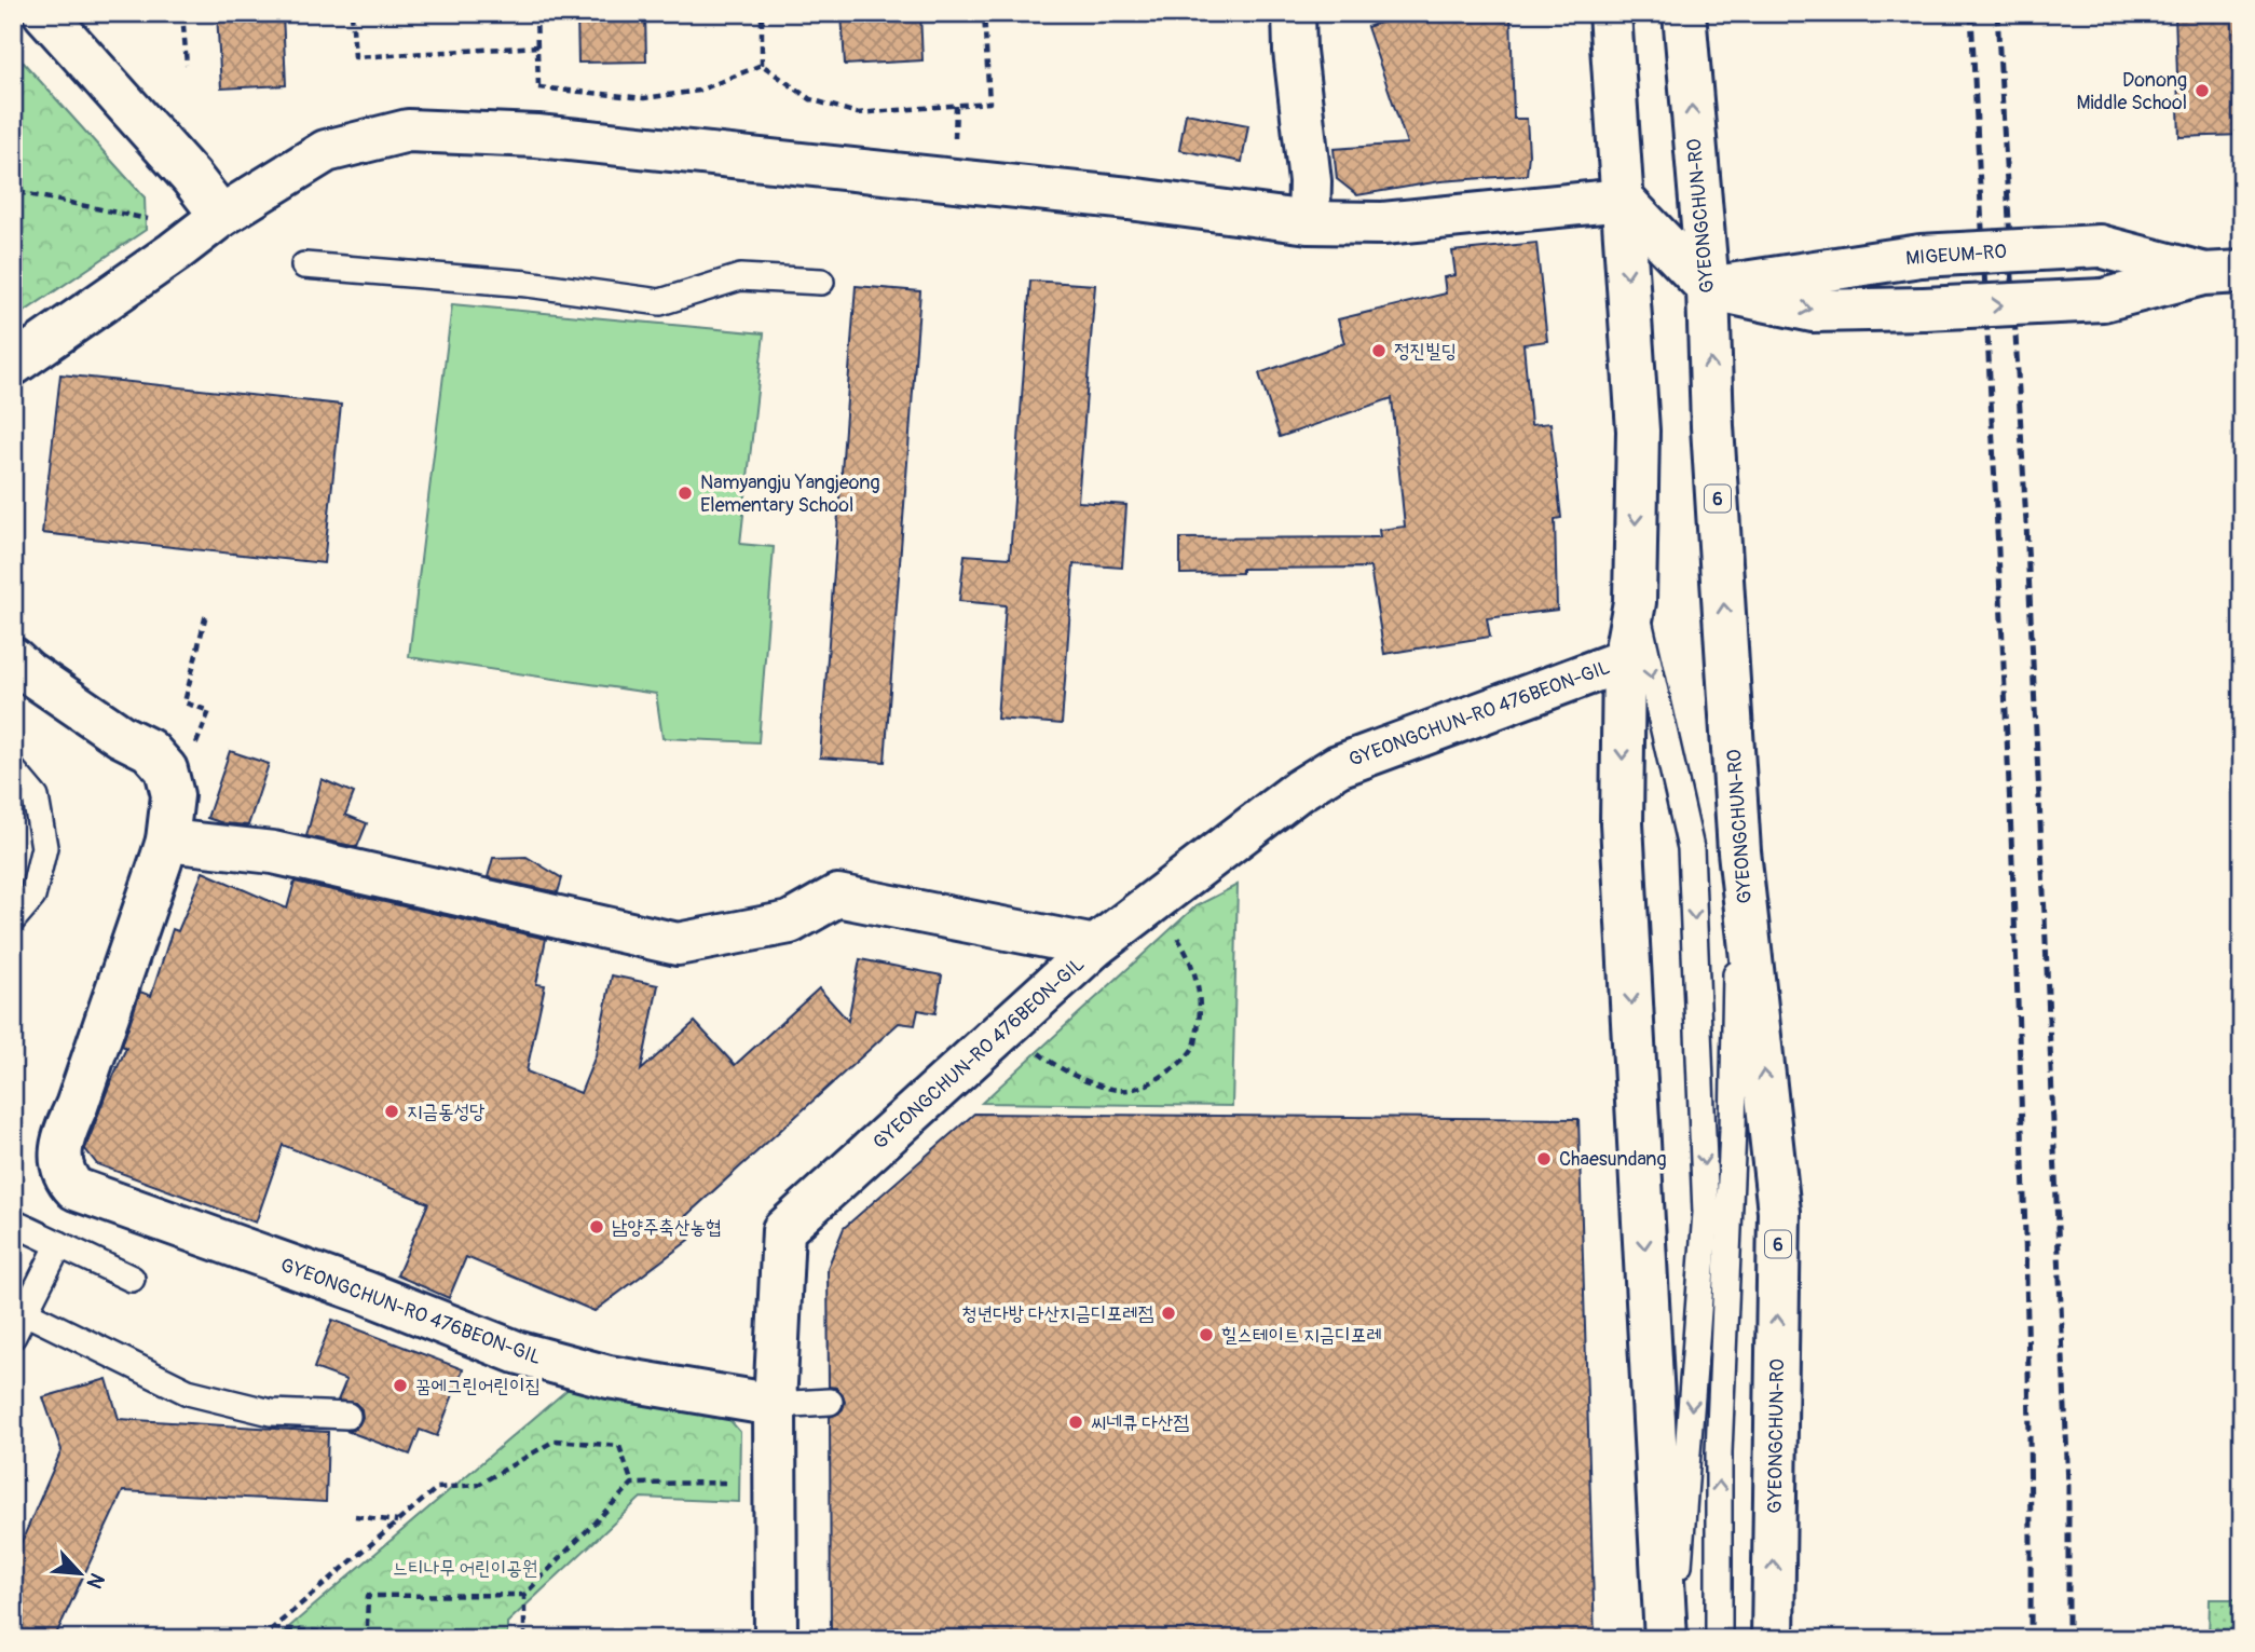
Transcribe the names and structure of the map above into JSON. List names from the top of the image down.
{
  "streets": {
    "street": [
      "GYEONGCHUN-RO",
      "MIGEUM-RO",
      "6",
      "GYEONGCHUN-RO 476BEON-GIL"
    ]
  },
  "crossings": [
    ["GYEONGCHUN-RO", "MIGEUM-RO"]
  ],
  "parks": ["느티나무 어린이공원"],
  "places": [
    "Donong Middle School",
    "정진빌딩",
    "Namyangju Yangjeong Elementary School",
    "지금동성당",
    "Chaesundang",
    "남양주축산농협",
    "청년다방 다산지금디포레점",
    "힐스테이트 지금디포레",
    "꿈에그린어린이집",
    "씨네큐 다산점"
  ],
  "north": "bottom right"
}
